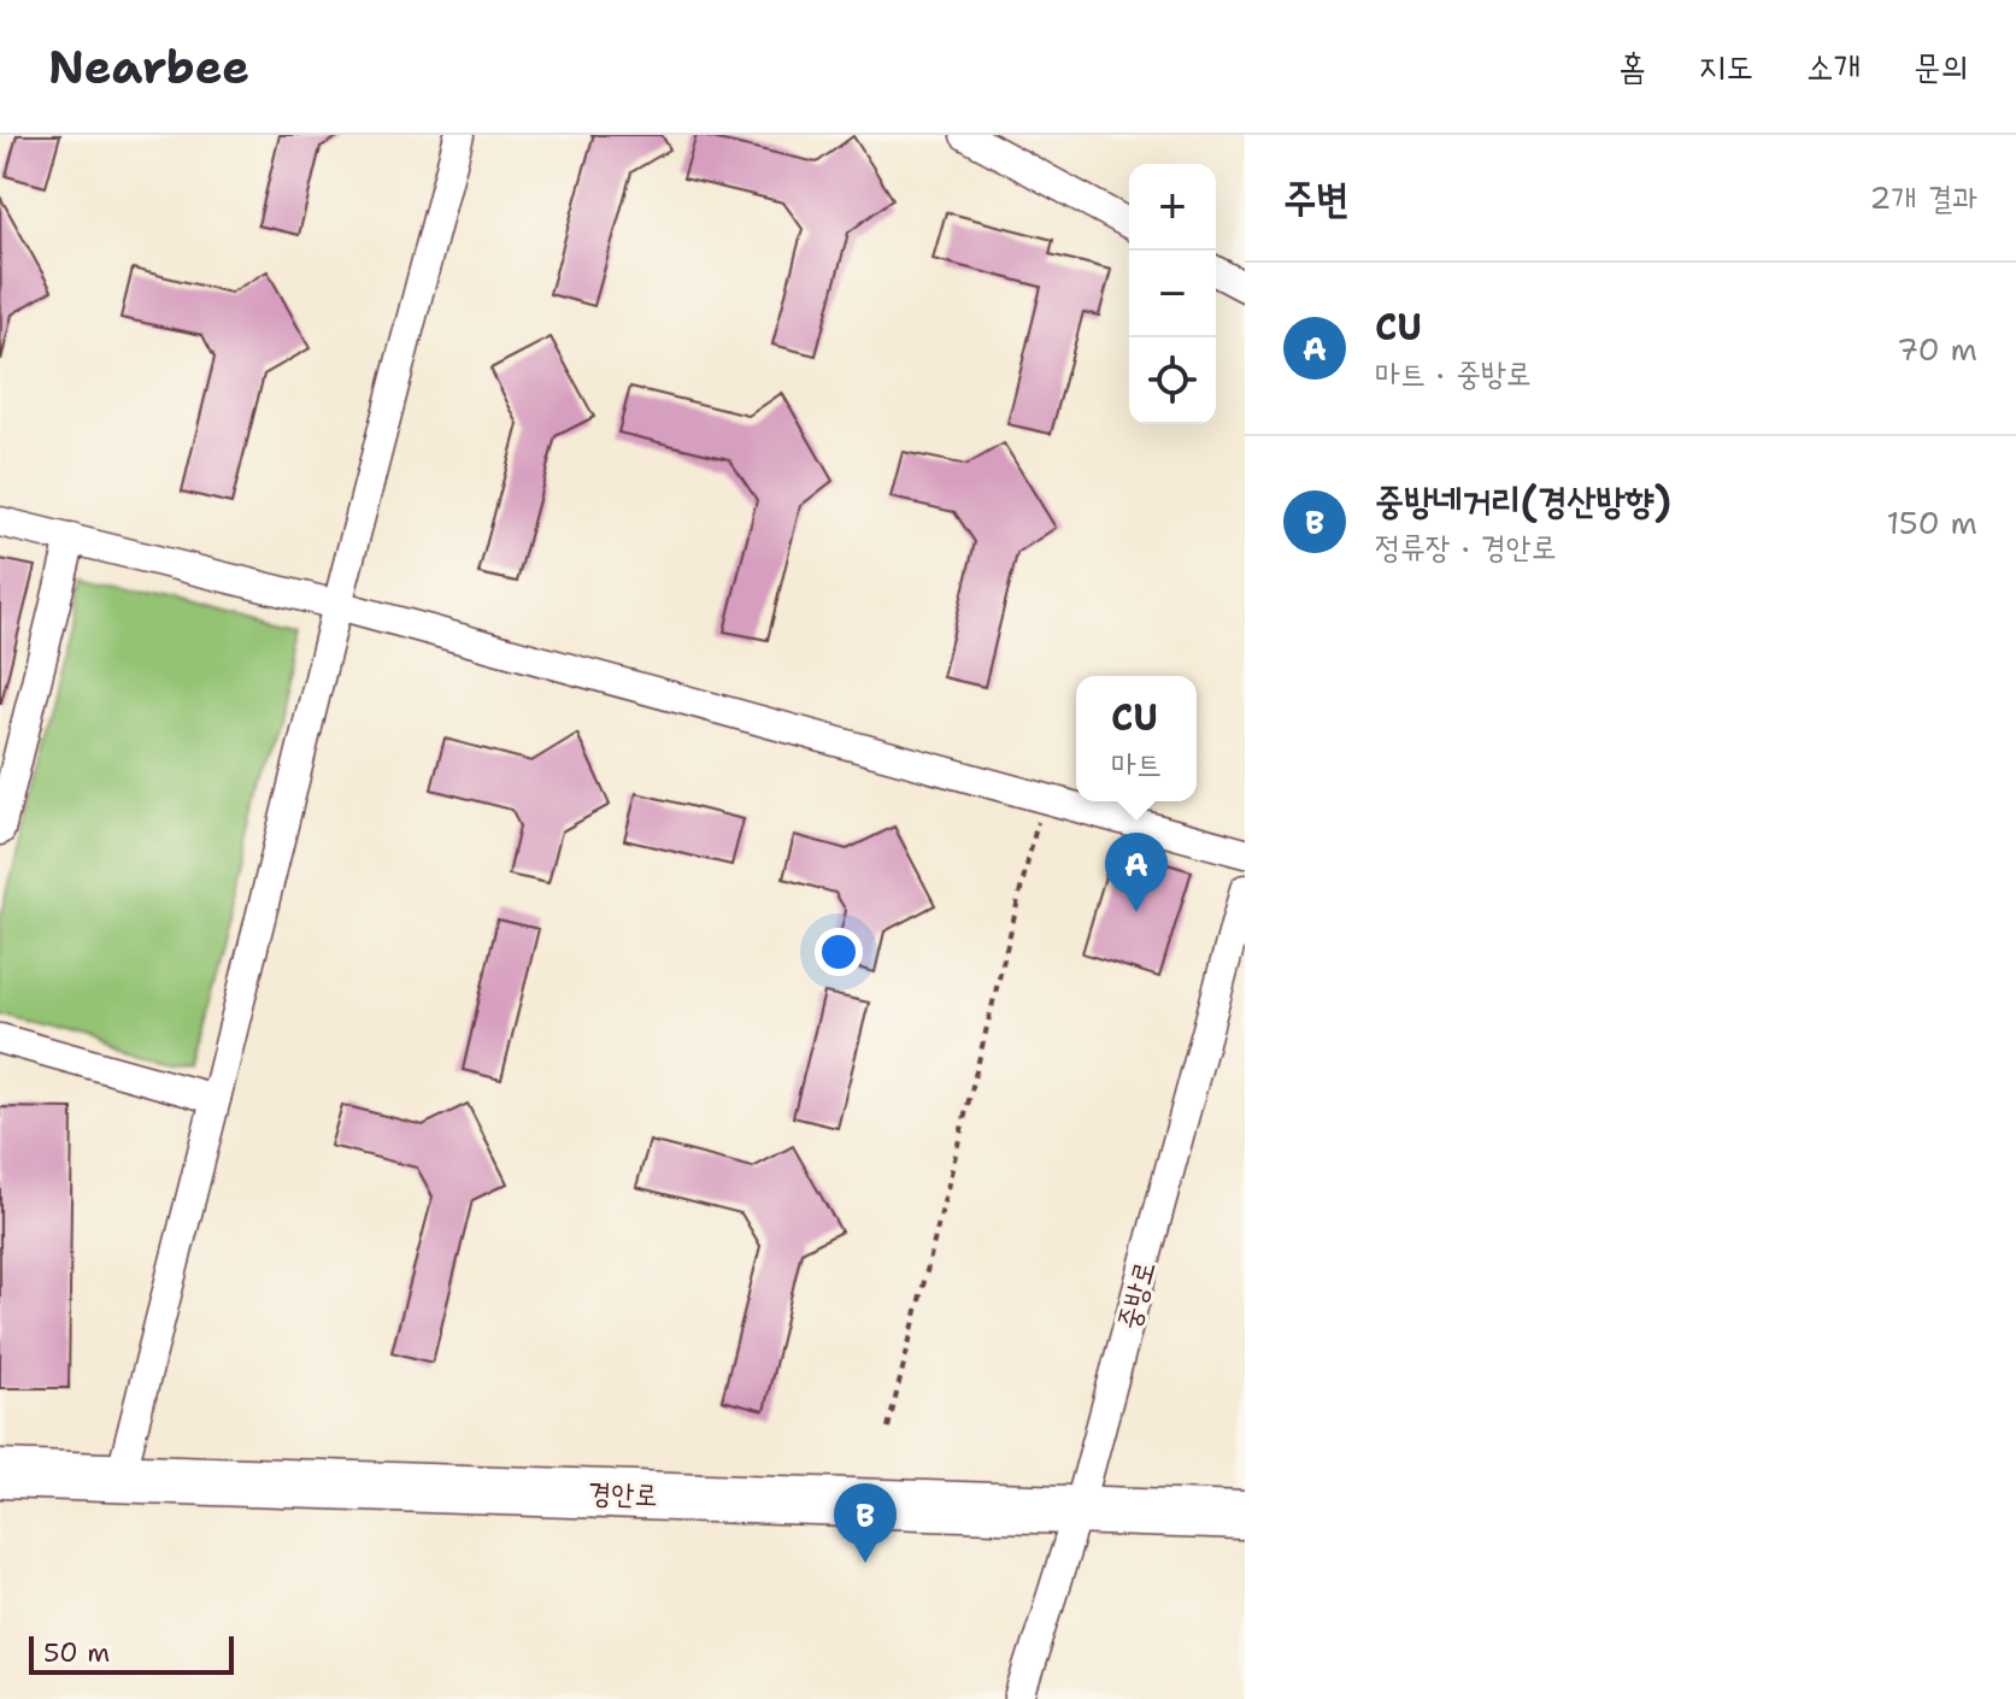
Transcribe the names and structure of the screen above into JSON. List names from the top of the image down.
{
  "streets": {
    "main road": ["경안로"],
    "street": ["중방로"]
  },
  "crossings": [
    ["중방로", "경안로"]
  ],
  "scale_bar": "50 m",
  "page": {
    "header": "Nearbee",
    "nav": [
      "홈",
      "지도",
      "소개",
      "문의"
    ],
    "heading": ["주변", "2개 결과"],
    "map_buttons": ["+", "−"],
    "list": [
      {
        "mark": "A",
        "name": "CU",
        "note": "마트 · 중방로",
        "value": "70 m"
      },
      {
        "mark": "B",
        "name": "중방네거리(경산방향)",
        "note": "정류장 · 경안로",
        "value": "150 m"
      }
    ],
    "popup": ["CU", "마트"],
    "pins": ["A", "B"],
    "scale": "50 m"
  }
}
